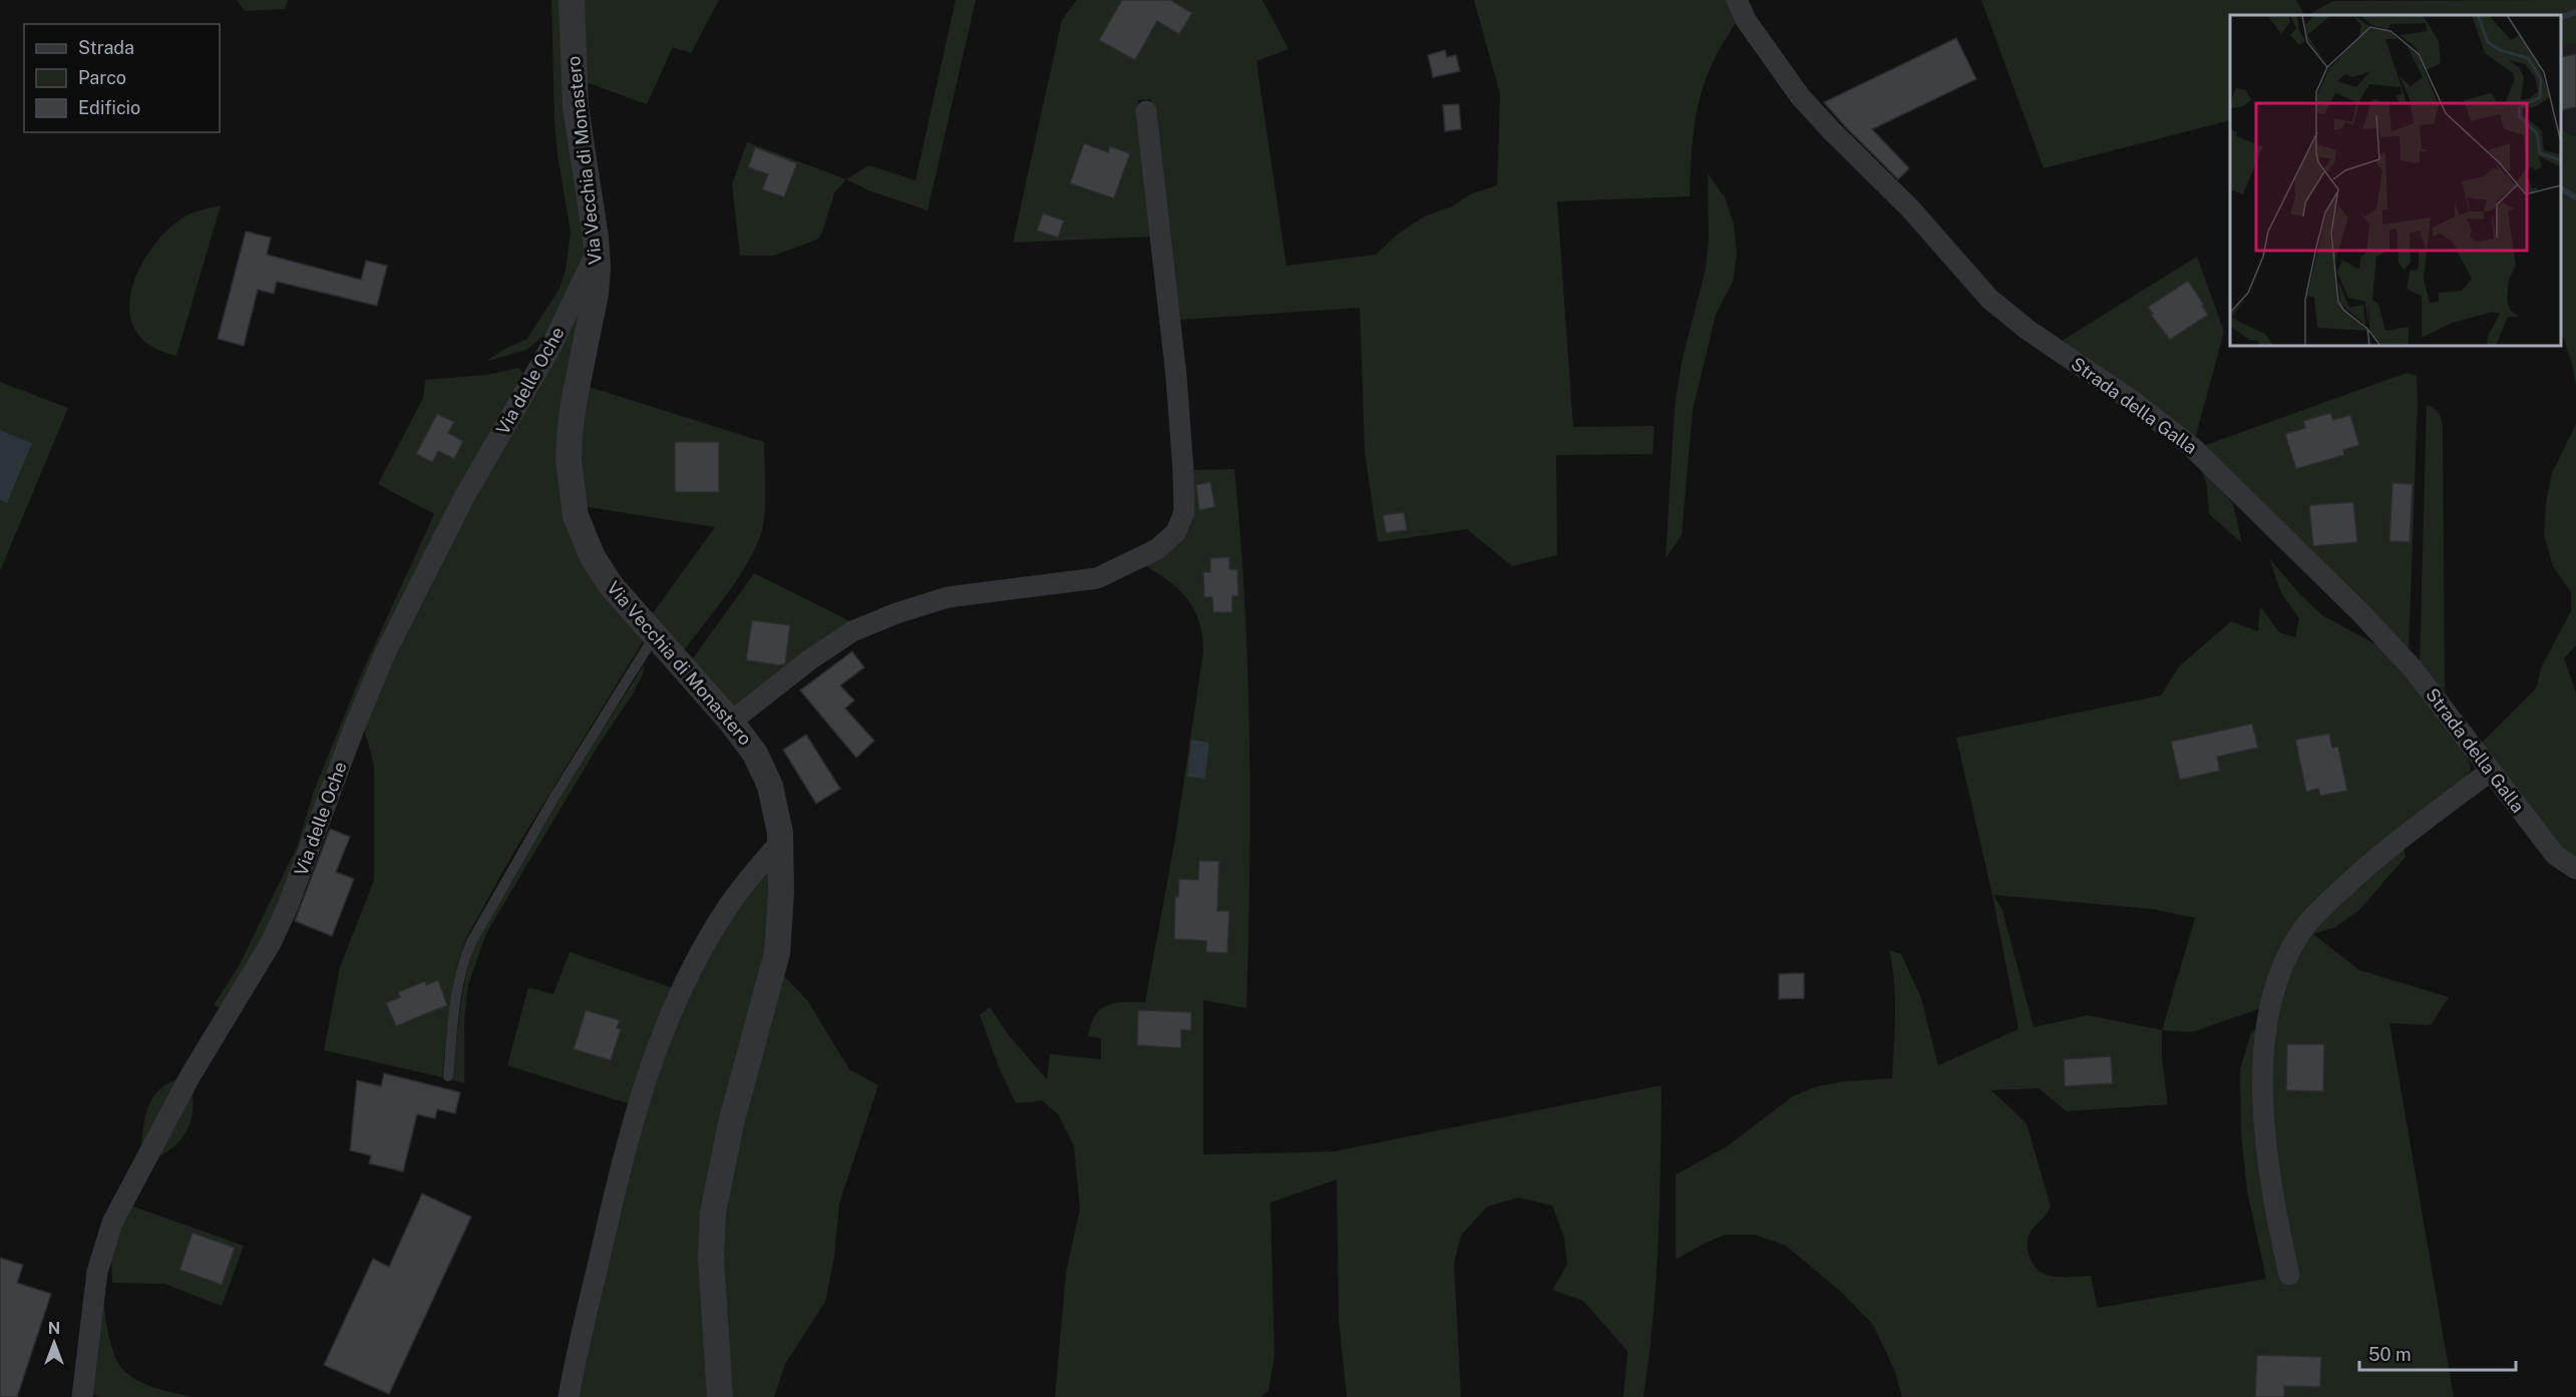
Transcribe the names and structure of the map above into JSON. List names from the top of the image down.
{
  "streets": {
    "street": ["Via Vecchia di Monastero", "Via delle Oche", "Strada della Galla"]
  },
  "crossings": [
    ["Via Vecchia di Monastero", "Via delle Oche"]
  ],
  "legend": ["Strada", "Parco", "Edificio"],
  "scale_bar": "50 m",
  "north": "top"
}
